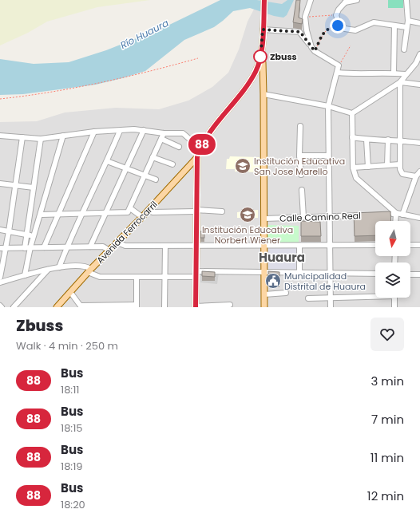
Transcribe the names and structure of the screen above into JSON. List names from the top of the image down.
{
  "streets": {
    "main road": ["Avenida Ferrocarril"],
    "street": ["Calle Camino Real"]
  },
  "districts": ["Huaura"],
  "water": ["Río Huaura"],
  "places": {
    "other": ["Zbuss"],
    "school or university": ["Institución Educativa San Jose Marello", "Institución Educativa Norbert Wiener"],
    "public building": ["Municipalidad Distrital de Huaura"]
  },
  "lines": ["bus line 88"],
  "north": "bottom",
  "page": {
    "on_map": "88",
    "heading": ["Zbuss", "Walk · 4 min · 250 m"],
    "list": [
      {
        "mark": "88",
        "name": "Bus",
        "note": "18:11",
        "value": "3 min"
      },
      {
        "mark": "88",
        "name": "Bus",
        "note": "18:15",
        "value": "7 min"
      },
      {
        "mark": "88",
        "name": "Bus",
        "note": "18:19",
        "value": "11 min"
      },
      {
        "mark": "88",
        "name": "Bus",
        "note": "18:20",
        "value": "12 min"
      }
    ]
  }
}
